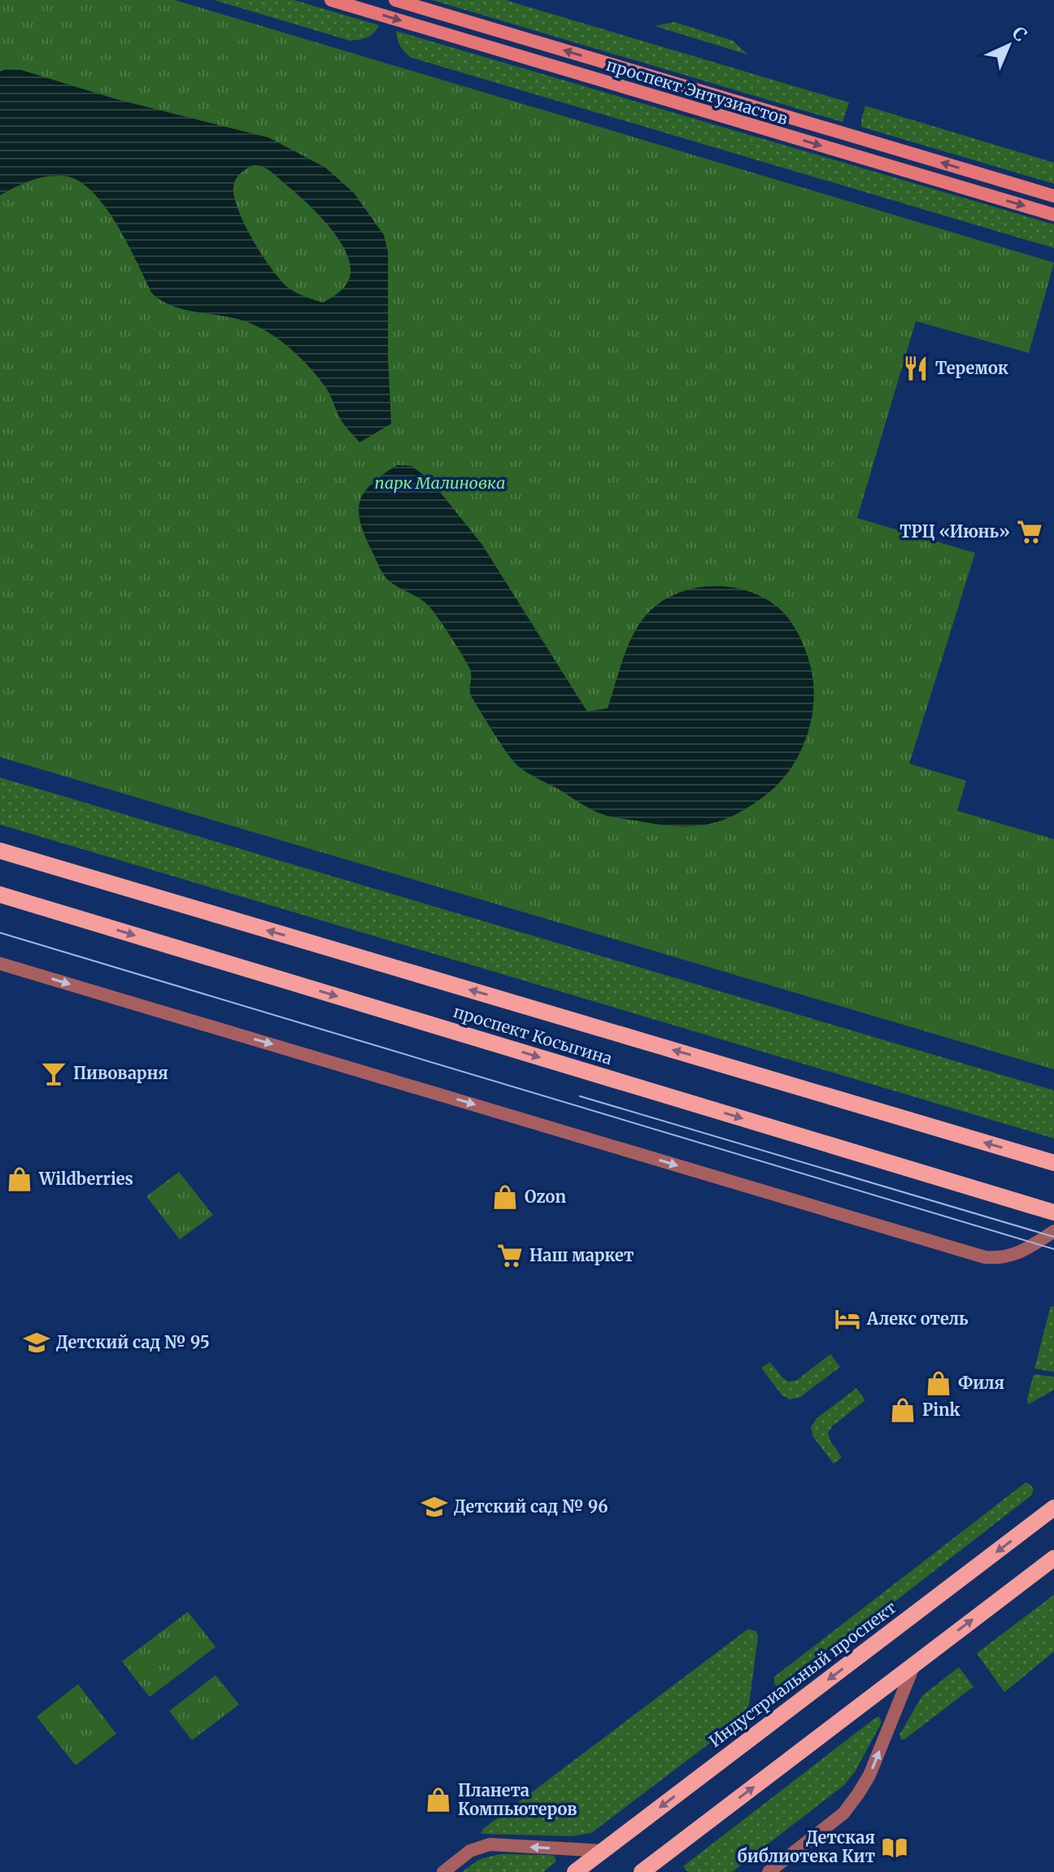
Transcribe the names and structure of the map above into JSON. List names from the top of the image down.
{
  "streets": {
    "main road": ["проспект Косыгина", "Индустриальный проспект"],
    "street": ["проспект Энтузиастов"]
  },
  "parks": ["парк Малиновка"],
  "places": {
    "restaurant": ["Теремок"],
    "supermarket": ["ТРЦ «Июнь»", "Наш маркет"],
    "bar": ["Пивоварня"],
    "shop": [
      "Wildberries",
      "Ozon",
      "Филя",
      "Pink",
      "Планета Компьютеров"
    ],
    "hotel": ["Алекс отель"],
    "school or university": ["Детский сад № 95", "Детский сад № 96"],
    "library": ["Детская библиотека Кит"]
  },
  "north": "top right"
}
